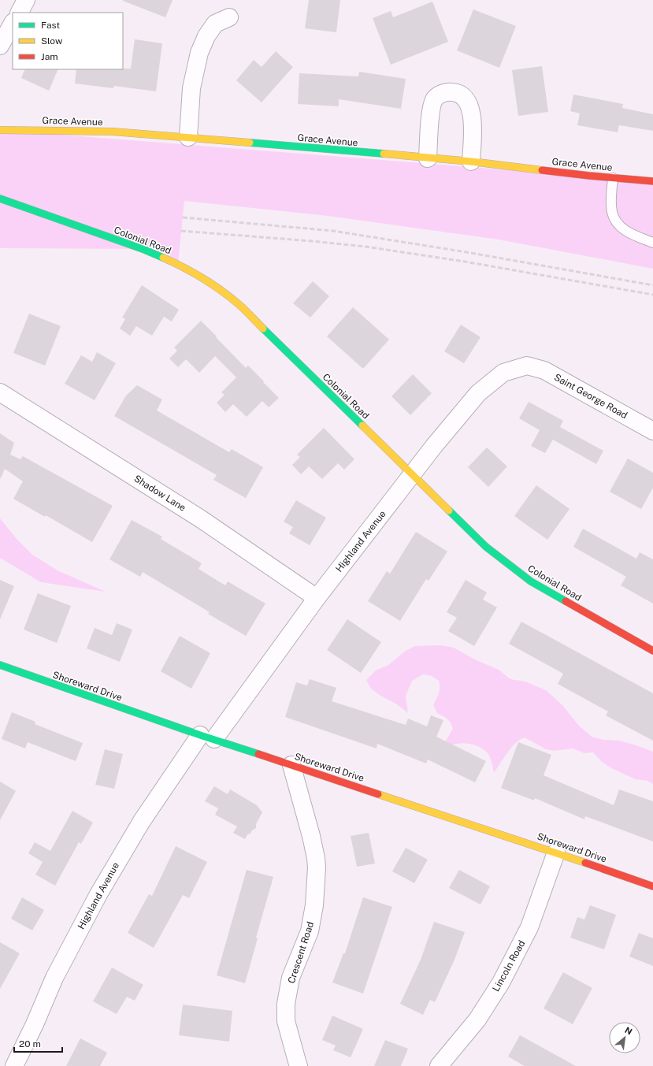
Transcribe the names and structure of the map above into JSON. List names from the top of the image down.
{
  "streets": {
    "street": [
      "Grace Avenue",
      "Colonial Road",
      "Saint George Road",
      "Shadow Lane",
      "Highland Avenue",
      "Shoreward Drive",
      "Crescent Road",
      "Lincoln Road"
    ]
  },
  "crossings": [
    ["Colonial Road", "Highland Avenue"],
    ["Saint George Road", "Highland Avenue"],
    ["Shadow Lane", "Highland Avenue"],
    ["Highland Avenue", "Shoreward Drive"],
    ["Shoreward Drive", "Crescent Road"],
    ["Shoreward Drive", "Lincoln Road"]
  ],
  "legend": ["Fast", "Slow", "Jam"],
  "scale_bar": "20 m",
  "north": "top right"
}
